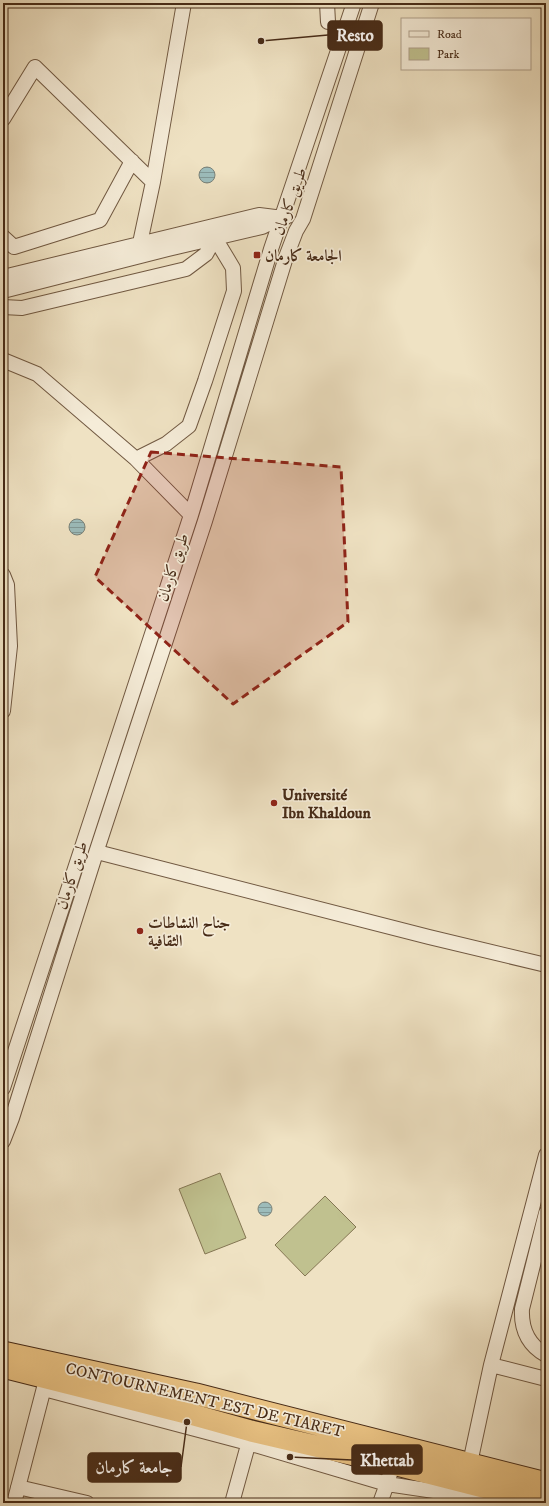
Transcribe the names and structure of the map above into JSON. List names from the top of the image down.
{
  "streets": {
    "highway": ["CONTOURNEMENT EST DE TIARET"],
    "street": ["طريق كارمان"]
  },
  "places": {
    "other": [
      "Resto",
      "Université Ibn Khaldoun",
      "جناح النشاطات الثقافية",
      "جامعة كارمان",
      "Khettab"
    ],
    "transit": ["الجامعة كارمان"]
  },
  "legend": ["Road", "Park"]
}
